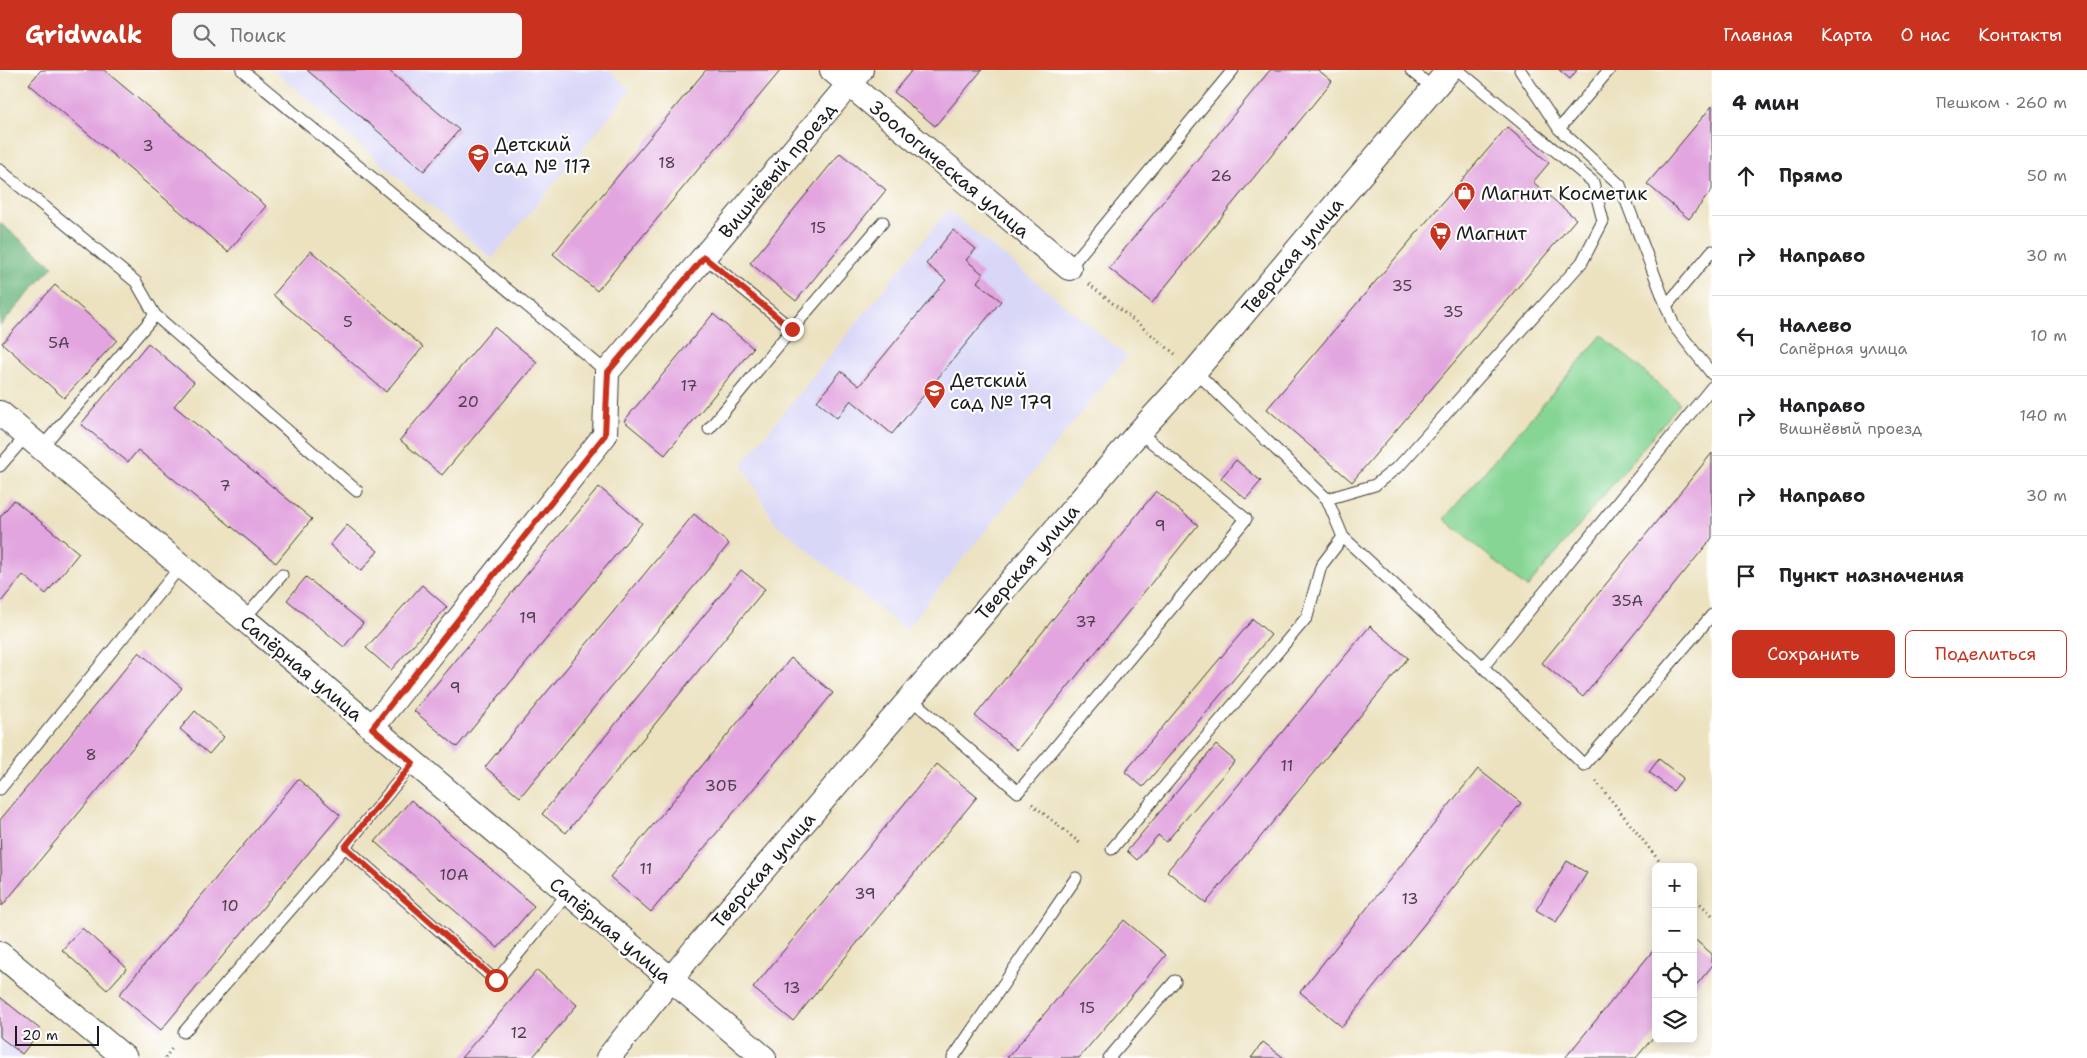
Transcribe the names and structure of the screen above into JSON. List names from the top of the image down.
{
  "streets": {
    "street": [
      "Зоологическая улица",
      "Вишнёвый проезд",
      "Тверская улица",
      "Сапёрная улица"
    ]
  },
  "crossings": [
    ["Зоологическая улица", "Вишнёвый проезд"],
    ["Тверская улица", "Сапёрная улица"]
  ],
  "places": {
    "school or university": ["Детский сад № 117", "Детский сад № 179"],
    "shop": ["Магнит Косметик"],
    "supermarket": ["Магнит"]
  },
  "house_numbers": [
    "3",
    "18",
    "26",
    "15",
    "35",
    "35",
    "5",
    "5А",
    "17",
    "20",
    "7",
    "9",
    "35А",
    "19",
    "37",
    "9",
    "8",
    "11",
    "30Б",
    "11",
    "10А",
    "39",
    "13",
    "10",
    "13",
    "15",
    "12"
  ],
  "scale_bar": "20 m",
  "page": {
    "header": "Gridwalk",
    "search": "Поиск",
    "nav": [
      "Главная",
      "Карта",
      "О нас",
      "Контакты"
    ],
    "heading": ["4 мин", "Пешком · 260 m"],
    "list": [
      ["Прямо", "50 m"],
      ["Направо", "30 m"],
      ["Налево", "Сапёрная улица", "10 m"],
      ["Направо", "Вишнёвый проезд", "140 m"],
      ["Направо", "30 m"],
      "Пункт назначения"
    ],
    "buttons": ["Сохранить", "Поделиться"],
    "map_buttons": ["+", "−"],
    "scale": "20 m"
  }
}
